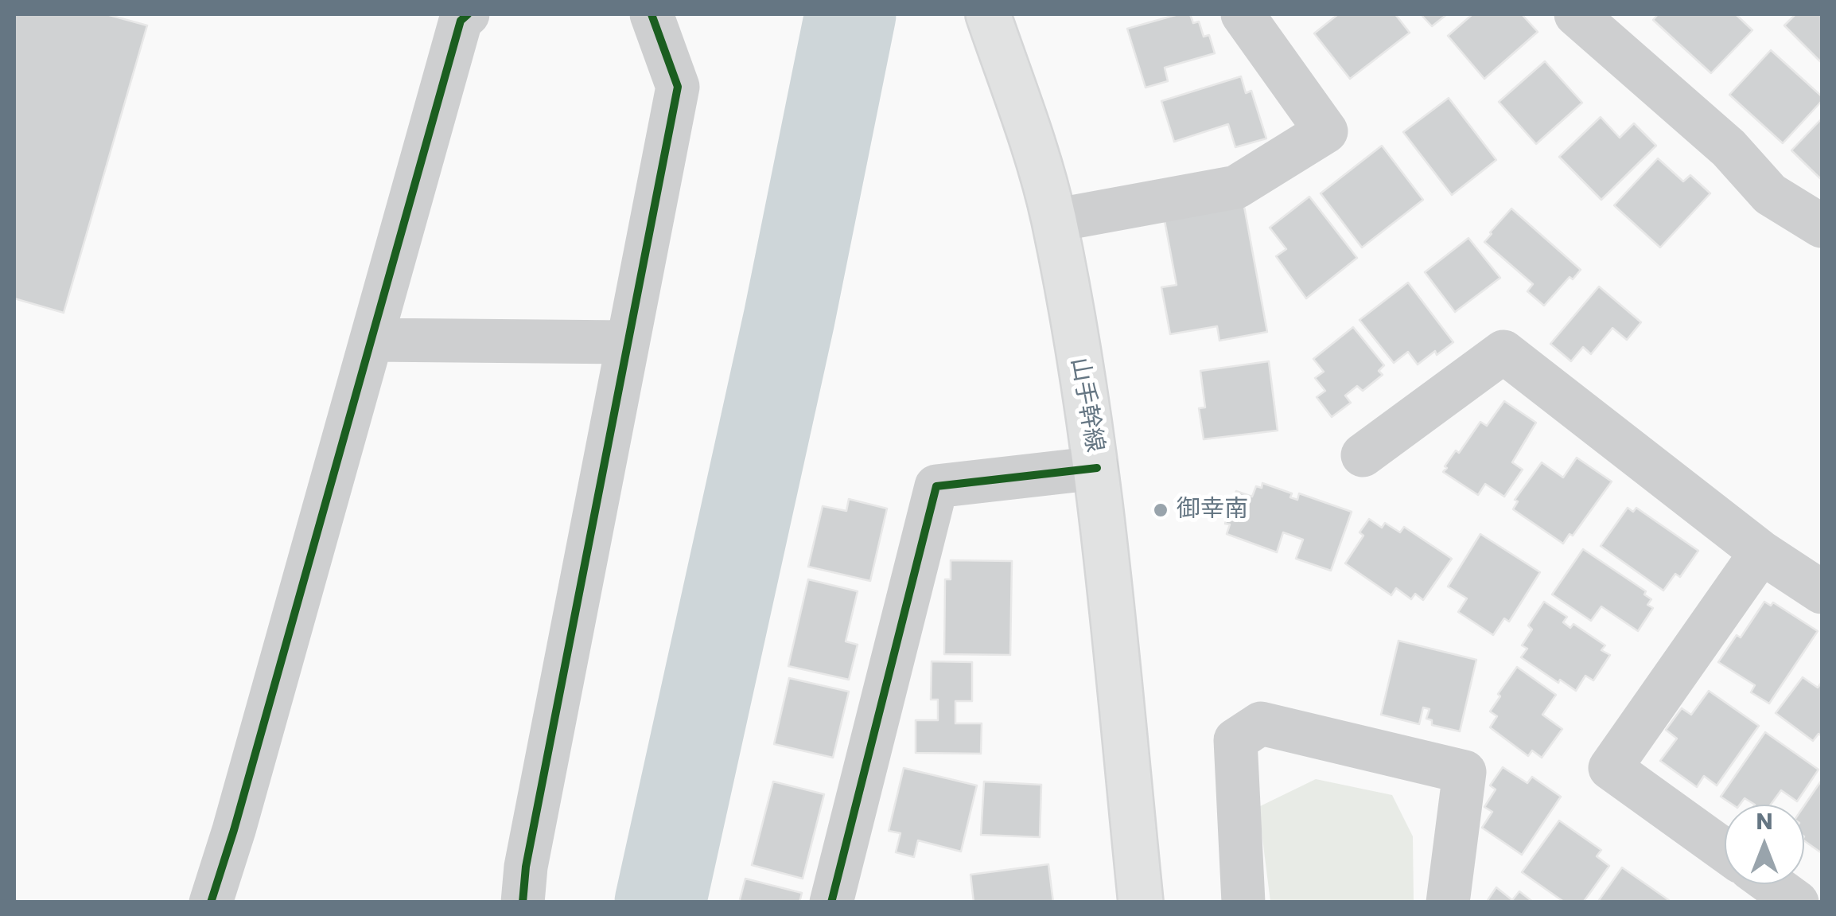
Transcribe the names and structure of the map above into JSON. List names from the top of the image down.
{
  "streets": {
    "main road": ["山手幹線"]
  },
  "places": ["御幸南"],
  "north": "top"
}
